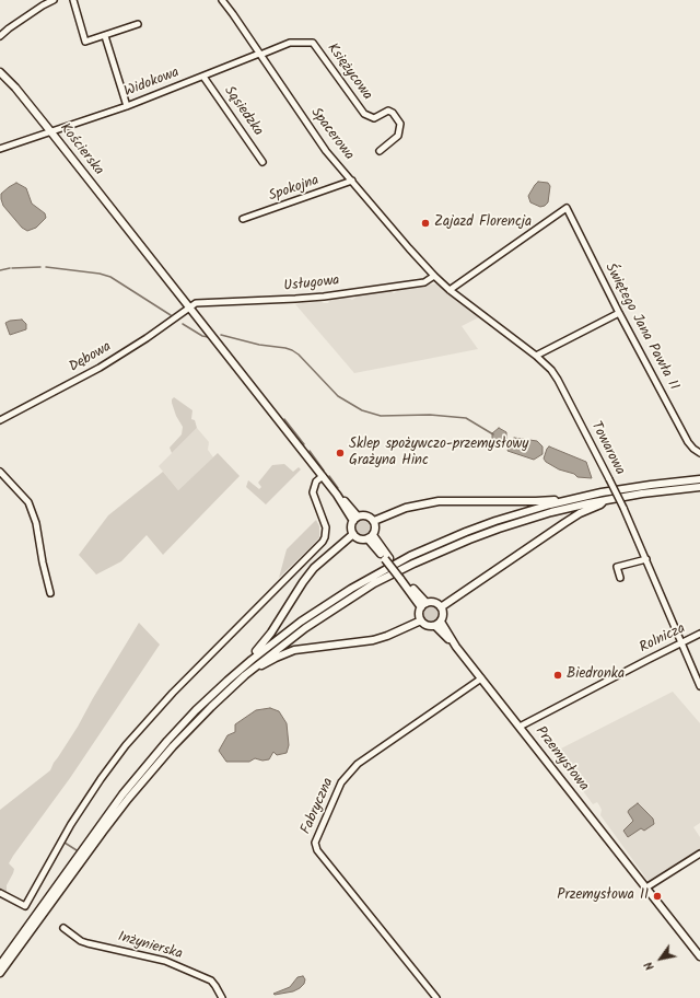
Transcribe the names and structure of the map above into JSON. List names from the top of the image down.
{
  "streets": {
    "main road": ["Kościerska", "Przemysłowa"],
    "street": [
      "Księżycowa",
      "Widokowa",
      "Sąsiedzka",
      "Spacerowa",
      "Spokojna",
      "Usługowa",
      "Świętego Jana Pawła II",
      "Dębowa",
      "Towarowa",
      "Rolnicza",
      "Fabryczna",
      "Inżynierska"
    ]
  },
  "crossings": [
    ["Księżycowa", "Widokowa"],
    ["Księżycowa", "Spacerowa"],
    ["Widokowa", "Sąsiedzka"],
    ["Widokowa", "Spacerowa"],
    ["Widokowa", "Kościerska"],
    ["Spacerowa", "Spokojna"],
    ["Spacerowa", "Usługowa"],
    ["Spacerowa", "Towarowa"],
    ["Kościerska", "Usługowa"],
    ["Kościerska", "Dębowa"],
    ["Usługowa", "Dębowa"],
    ["Usługowa", "Towarowa"],
    ["Świętego Jana Pawła II", "Towarowa"],
    ["Towarowa", "Rolnicza"],
    ["Rolnicza", "Przemysłowa"],
    ["Przemysłowa", "Fabryczna"]
  ],
  "places": [
    "Zajazd Florencja",
    "Sklep spożywczo-przemysłowy Grażyna Hinc",
    "Biedronka",
    "Przemysłowa II"
  ],
  "north": "bottom left"
}
